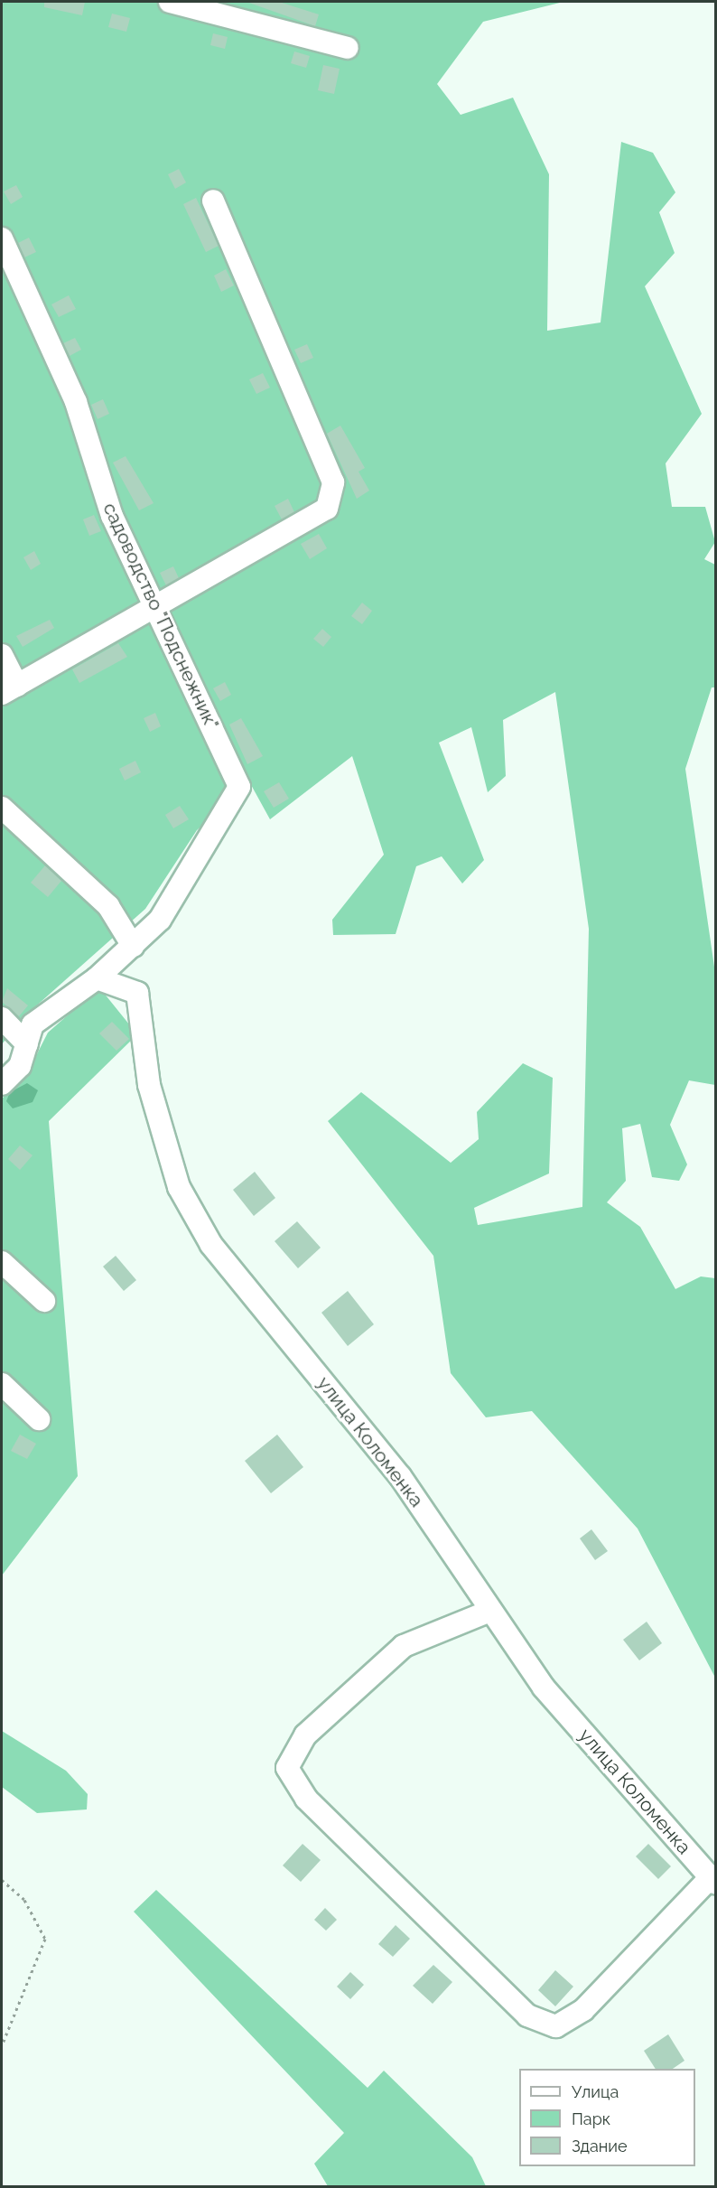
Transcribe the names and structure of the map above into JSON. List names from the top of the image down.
{
  "streets": {
    "street": ["садоводство \"Подснежник\"", "улица Коломенка"]
  },
  "legend": ["Улица", "Парк", "Здание"]
}
